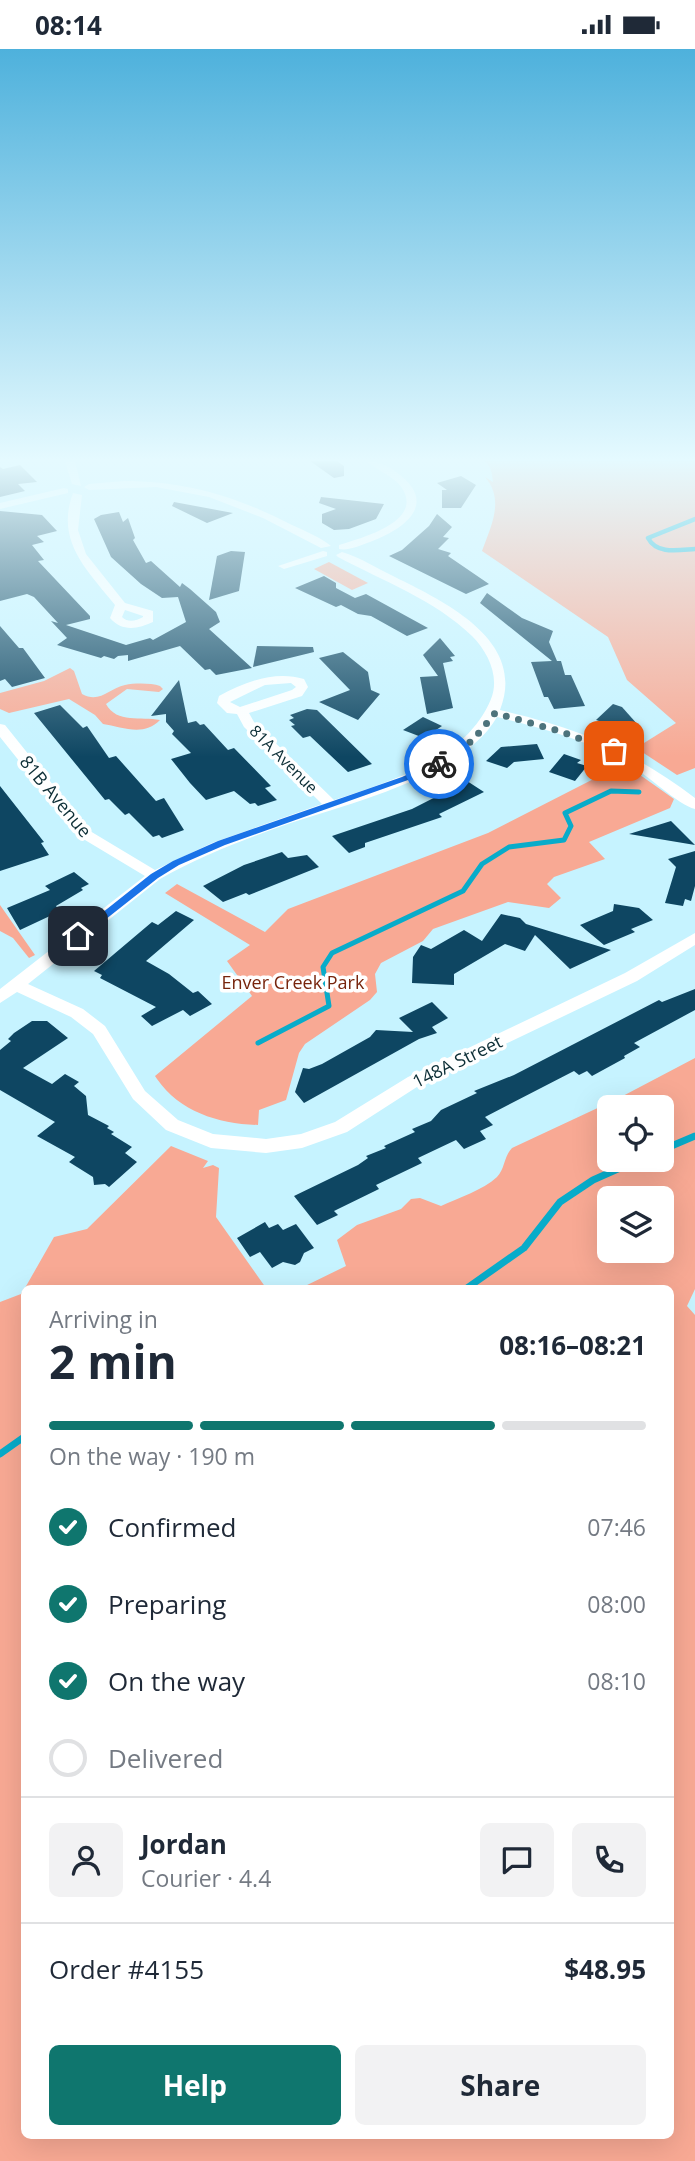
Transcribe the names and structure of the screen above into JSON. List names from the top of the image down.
{
  "streets": {
    "street": ["81A Avenue", "81B Avenue", "148A Street"]
  },
  "parks": ["Enver Creek Park"],
  "page": {
    "status": "08:14",
    "heading": ["2 min", "Arriving in", "08:16–08:21"],
    "panel": [
      "Jordan",
      "Courier · 4.4",
      "Order #4155",
      "$48.95"
    ],
    "bar": "On the way · 190 m",
    "list": [
      ["Confirmed", "07:46"],
      ["Preparing", "08:00"],
      ["On the way", "08:10"],
      "Delivered"
    ],
    "buttons": ["Help", "Share"]
  }
}
